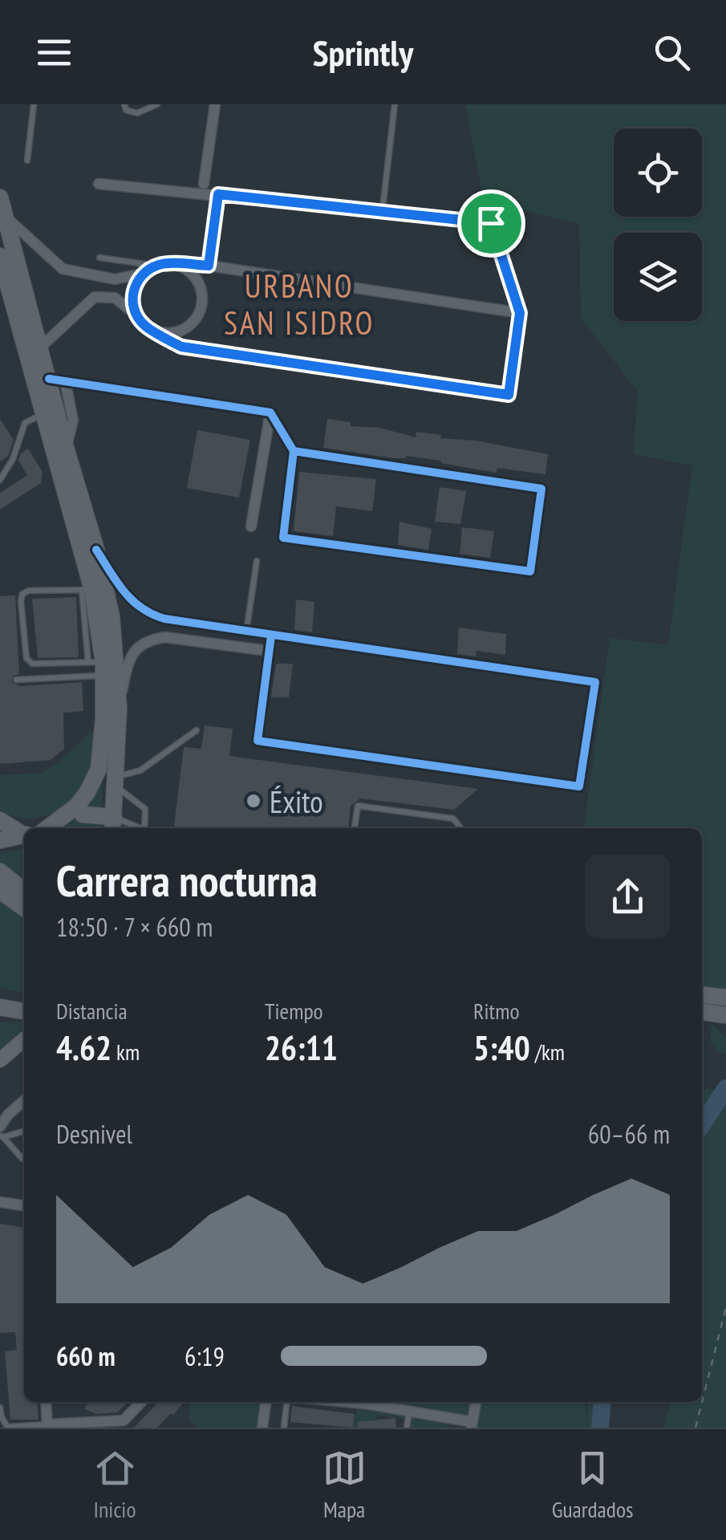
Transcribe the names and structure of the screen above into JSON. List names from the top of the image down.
{
  "districts": ["URBANO SAN ISIDRO"],
  "places": ["Éxito"],
  "page": {
    "header": "Sprintly",
    "heading": ["Carrera nocturna", "18:50 · 7 × 660 m"],
    "stats": [
      ["Distancia", "4.62 km"],
      ["Tiempo", "26:11"],
      ["Ritmo", "5:40 /km"]
    ],
    "chart": ["Desnivel", "60–66 m"],
    "list": [
      {
        "name": "660 m",
        "note": "6:19"
      }
    ],
    "tabs": ["Inicio", "Mapa", "Guardados"]
  }
}
